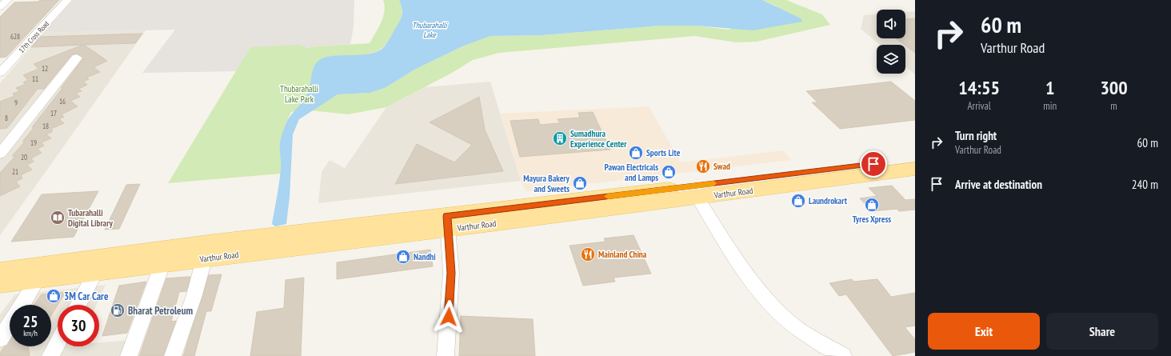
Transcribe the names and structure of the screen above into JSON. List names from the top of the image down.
{
  "streets": {
    "main road": ["Varthur Road"],
    "street": ["17th Cross Road"]
  },
  "water": ["Thubarahalli Lake"],
  "parks": ["Thubarahalli Lake Park"],
  "places": {
    "building": ["Sumadhura Experience Center"],
    "shop": [
      "Sports Lite",
      "Pawan Electricals and Lamps",
      "Mayura Bakery and Sweets",
      "Laundrokart",
      "Tyres Xpress",
      "Nandhi",
      "3M Car Care"
    ],
    "restaurant": ["Swad", "Mainland China"],
    "library": ["Tubarahalli Digital Library"],
    "fuel station": ["Bharat Petroleum"]
  },
  "house_numbers": [
    "628",
    "12",
    "11",
    "16",
    "9",
    "17",
    "8",
    "18",
    "19",
    "20",
    "21"
  ],
  "page": {
    "turn": ["60 m", "Varthur Road"],
    "eta": [
      "14:55",
      "Arrival",
      "1",
      "min",
      "300",
      "m"
    ],
    "list": [
      {
        "name": "Turn right",
        "note": "Varthur Road",
        "value": "60 m"
      },
      {
        "name": "Arrive at destination",
        "value": "240 m"
      }
    ],
    "speed": "25 km/h",
    "limit": "30",
    "buttons": ["Exit", "Share"]
  }
}
